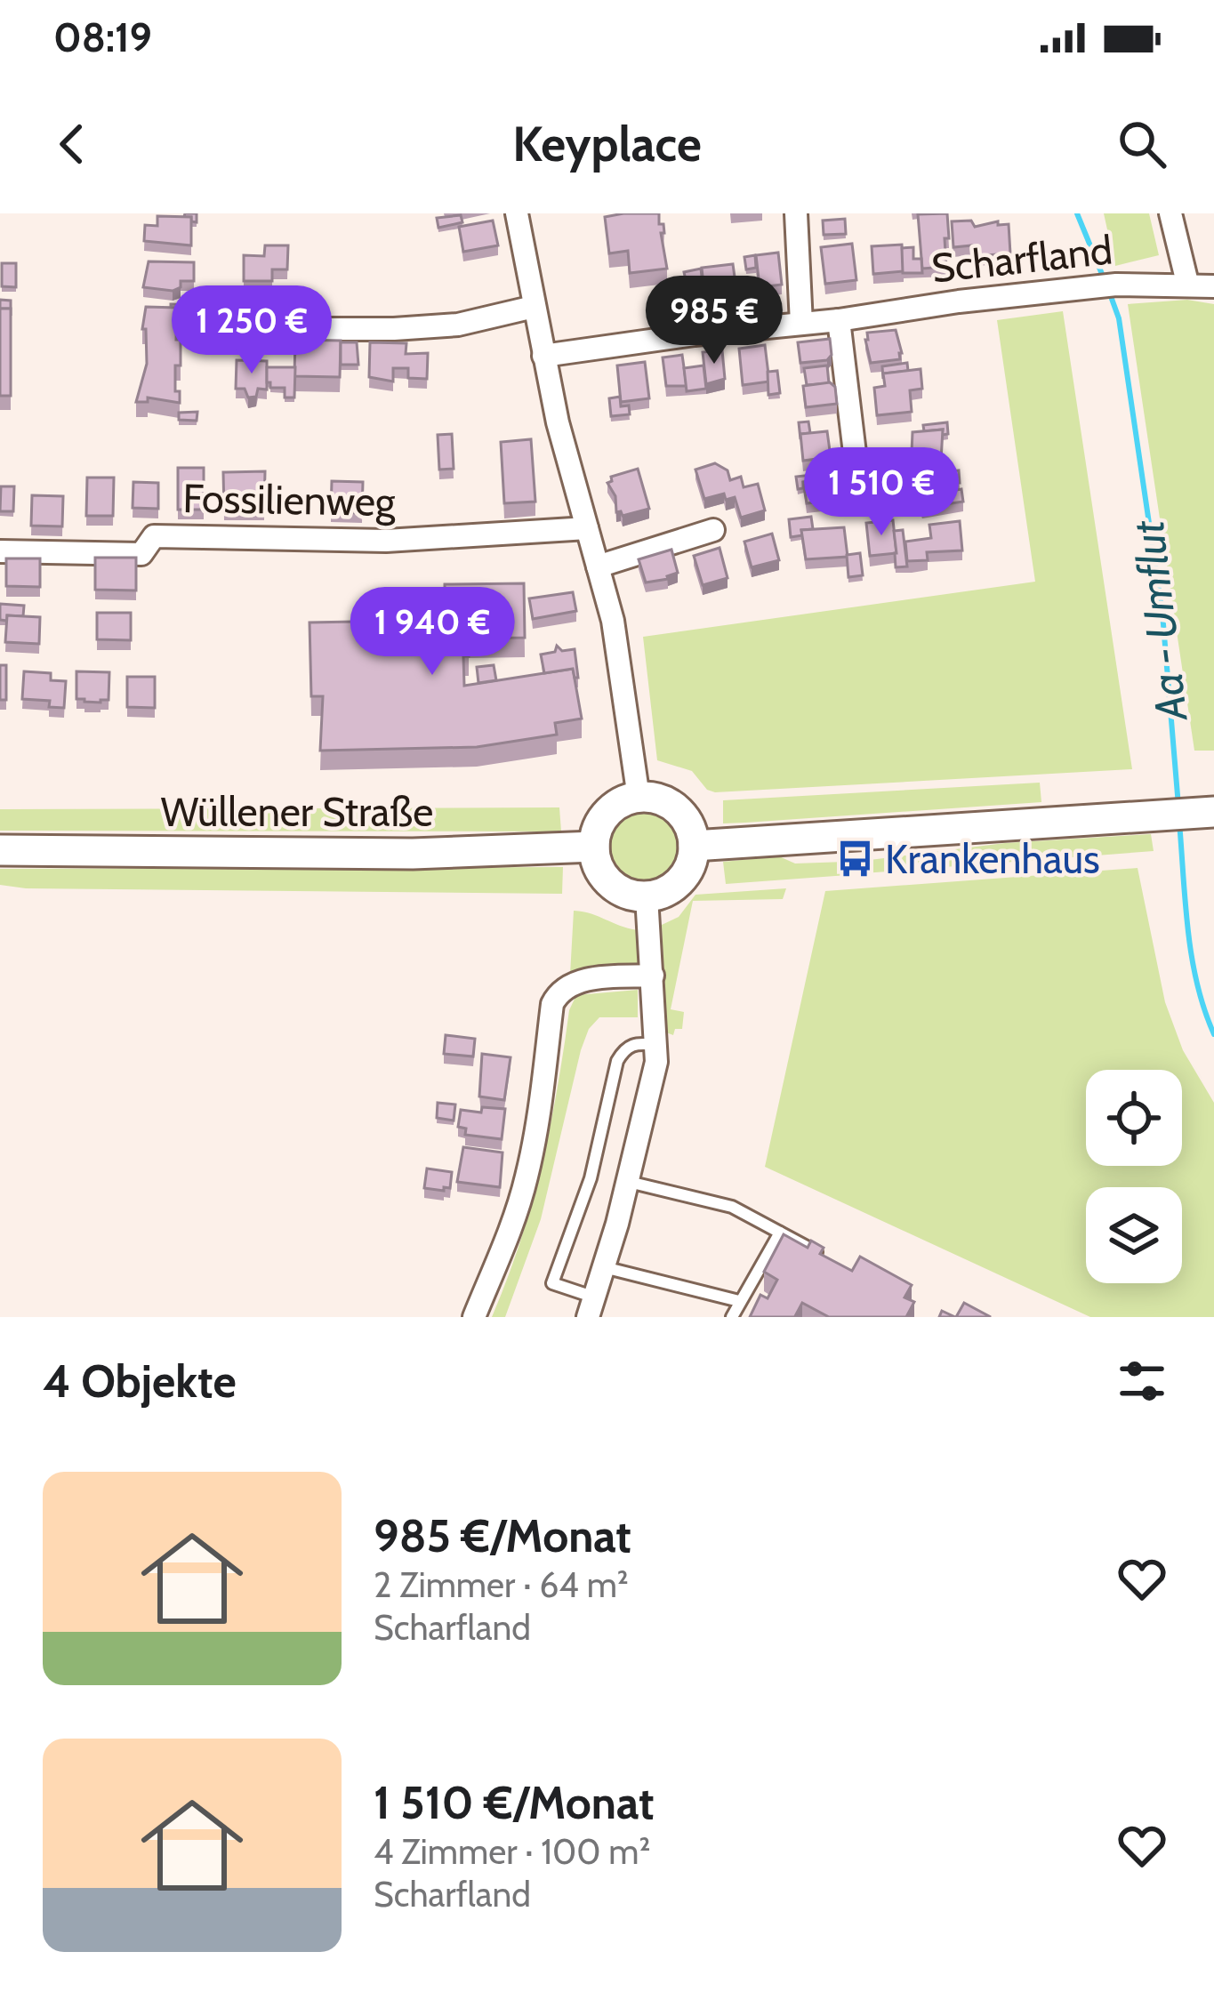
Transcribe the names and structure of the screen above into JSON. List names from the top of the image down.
{
  "streets": {
    "main road": ["Wüllener Straße"],
    "street": ["Scharfland", "Fossilienweg"]
  },
  "water": ["Aa - Umflut"],
  "places": {
    "bus stop": ["Krankenhaus"]
  },
  "page": {
    "status": "08:19",
    "header": "Keyplace",
    "price": [
      "985 €",
      "1 250 €",
      "1 510 €",
      "1 940 €"
    ],
    "heading": "4 Objekte",
    "list": [
      {
        "name": "985 €/Monat",
        "note": "2 Zimmer · 64 m² · Scharfland"
      },
      {
        "name": "1 510 €/Monat",
        "note": "4 Zimmer · 100 m² · Scharfland"
      }
    ]
  }
}
